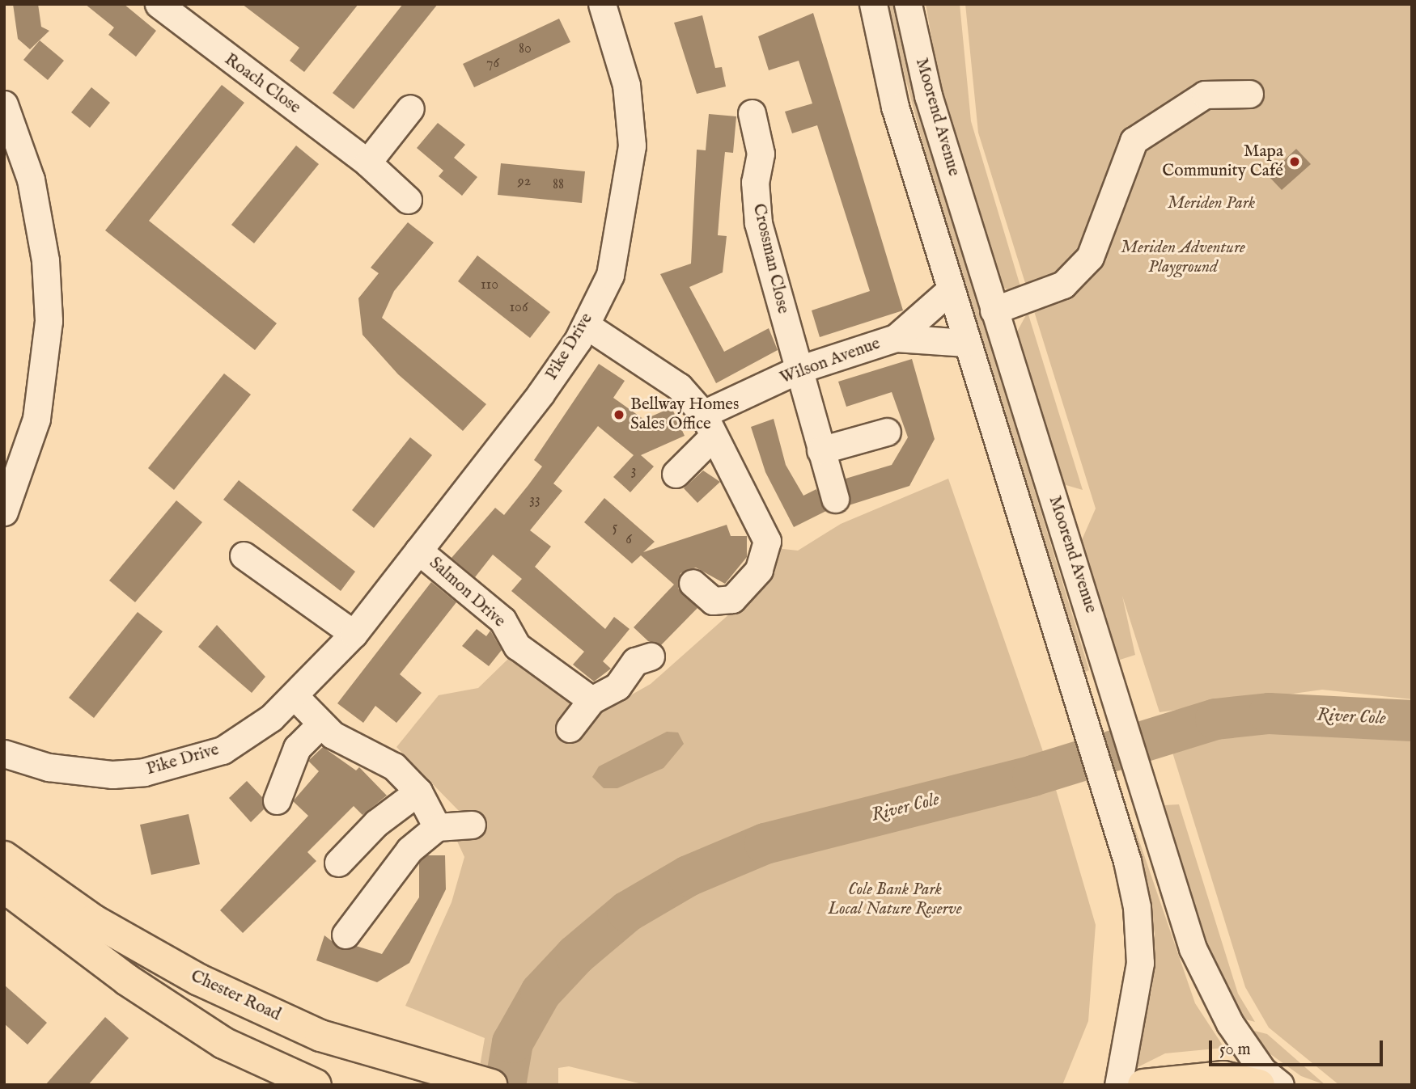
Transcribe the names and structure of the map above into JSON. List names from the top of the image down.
{
  "streets": {
    "highway": ["Chester Road"],
    "street": [
      "Roach Close",
      "Moorend Avenue",
      "Crossman Close",
      "Pike Drive",
      "Wilson Avenue",
      "Salmon Drive"
    ]
  },
  "crossings": [
    ["Moorend Avenue", "Wilson Avenue"],
    ["Crossman Close", "Wilson Avenue"],
    ["Pike Drive", "Salmon Drive"]
  ],
  "water": ["River Cole"],
  "parks": ["Meriden Park", "Meriden Adventure Playground", "Cole Bank Park Local Nature Reserve"],
  "places": ["Mapa Community Café", "Bellway Homes Sales Office"],
  "house_numbers": [
    "80",
    "76",
    "92",
    "88",
    "110",
    "106",
    "3",
    "33",
    "5",
    "6"
  ],
  "scale_bar": "50 m"
}
